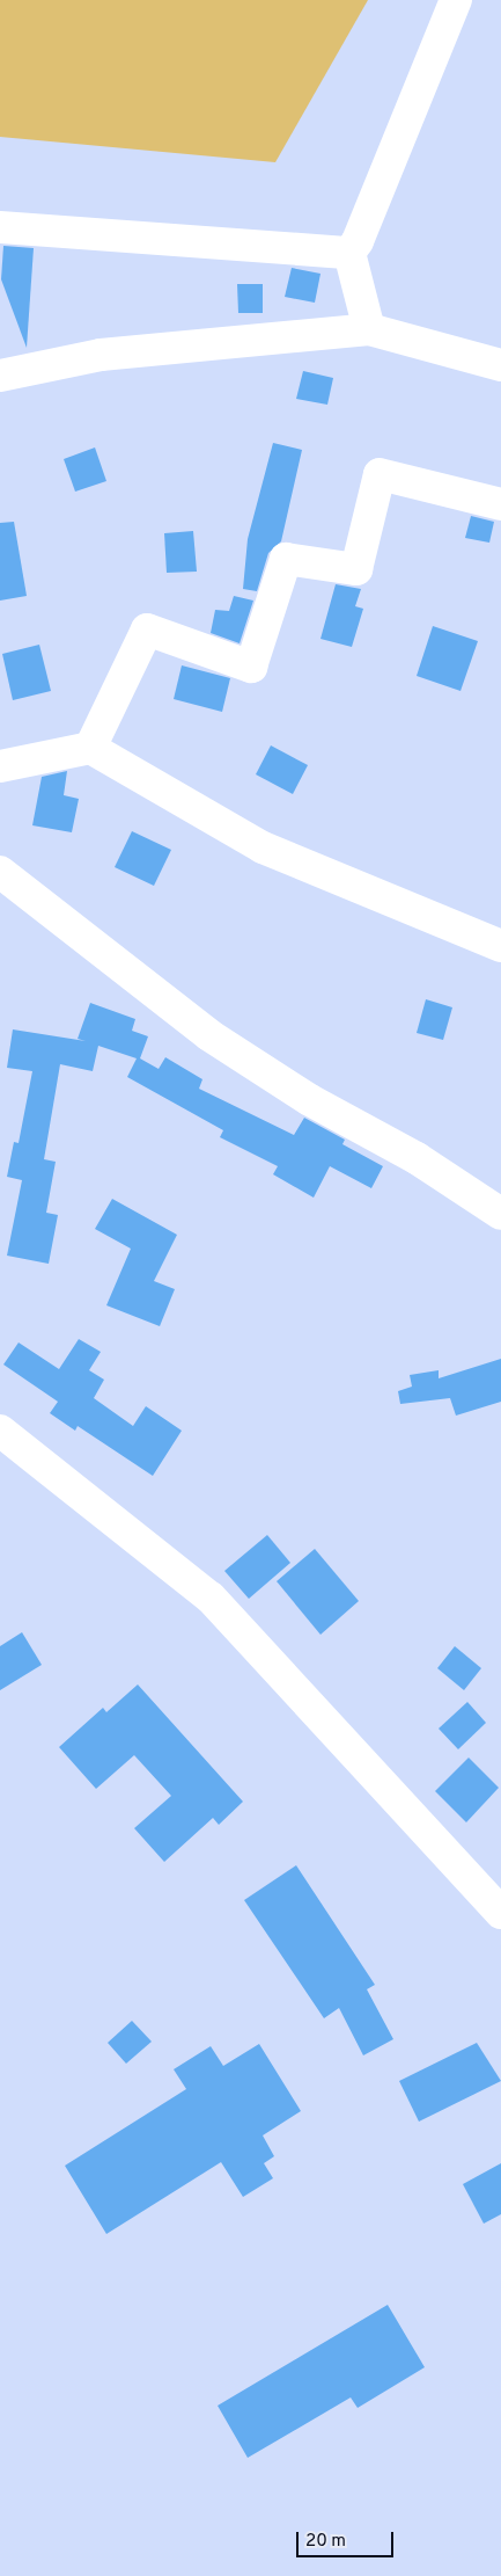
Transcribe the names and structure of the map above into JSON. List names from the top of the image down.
{
  "scale_bar": "20 m"
}
